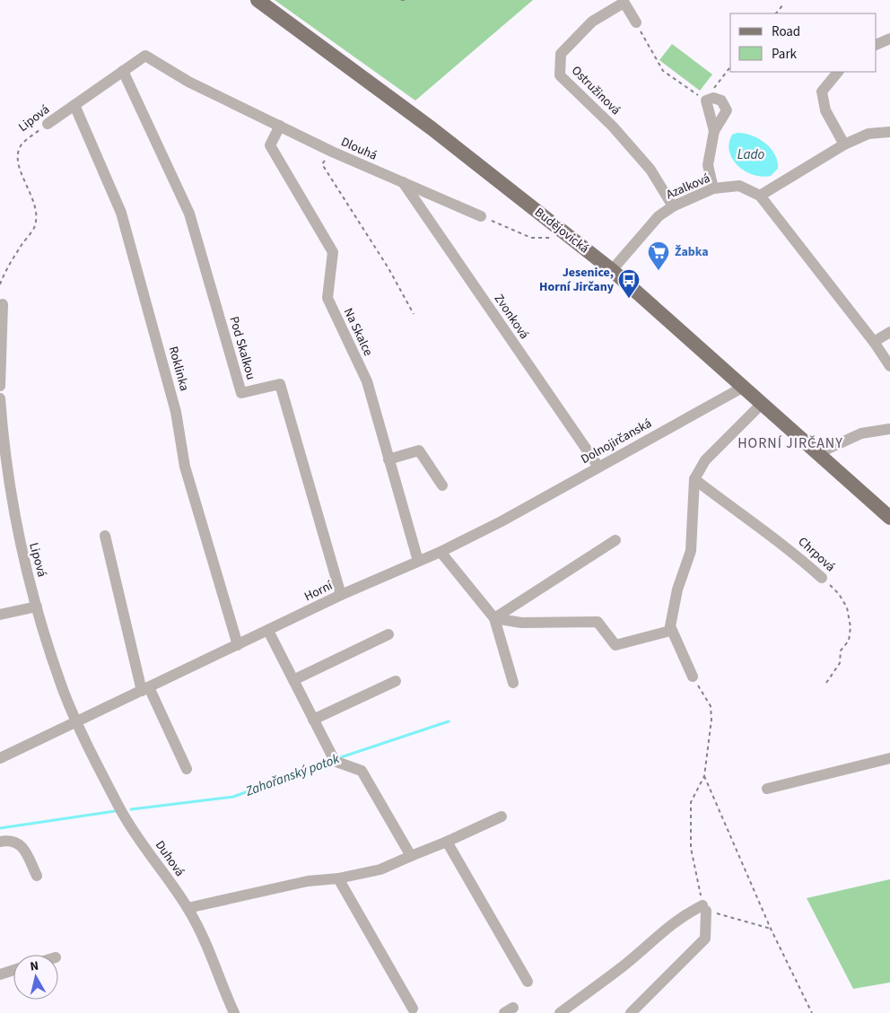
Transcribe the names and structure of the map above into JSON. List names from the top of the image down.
{
  "streets": {
    "main road": ["Budějovická"],
    "street": [
      "Ostružinová",
      "Lipová",
      "Dlouhá",
      "Azalková",
      "Zvonková",
      "Na Skalce",
      "Pod Skalkou",
      "Roklinka",
      "Dolnojirčanská",
      "Chrpová",
      "Horní",
      "Duhová"
    ]
  },
  "crossings": [
    ["Ostružinová", "Azalková"],
    ["Lipová", "Dlouhá"],
    ["Lipová", "Pod Skalkou"],
    ["Lipová", "Roklinka"],
    ["Lipová", "Horní"],
    ["Lipová", "Duhová"],
    ["Dlouhá", "Zvonková"],
    ["Dlouhá", "Na Skalce"],
    ["Azalková", "Budějovická"],
    ["Budějovická", "Dolnojirčanská"],
    ["Zvonková", "Dolnojirčanská"],
    ["Na Skalce", "Horní"],
    ["Pod Skalkou", "Horní"],
    ["Roklinka", "Horní"],
    ["Dolnojirčanská", "Horní"],
    ["Horní", "Duhová"]
  ],
  "districts": ["HORNÍ JIRČANY"],
  "water": ["Lado", "Zahořanský potok"],
  "places": {
    "supermarket": ["Žabka"],
    "bus stop": ["Jesenice, Horní Jirčany"]
  },
  "legend": ["Road", "Park"],
  "north": "top"
}
